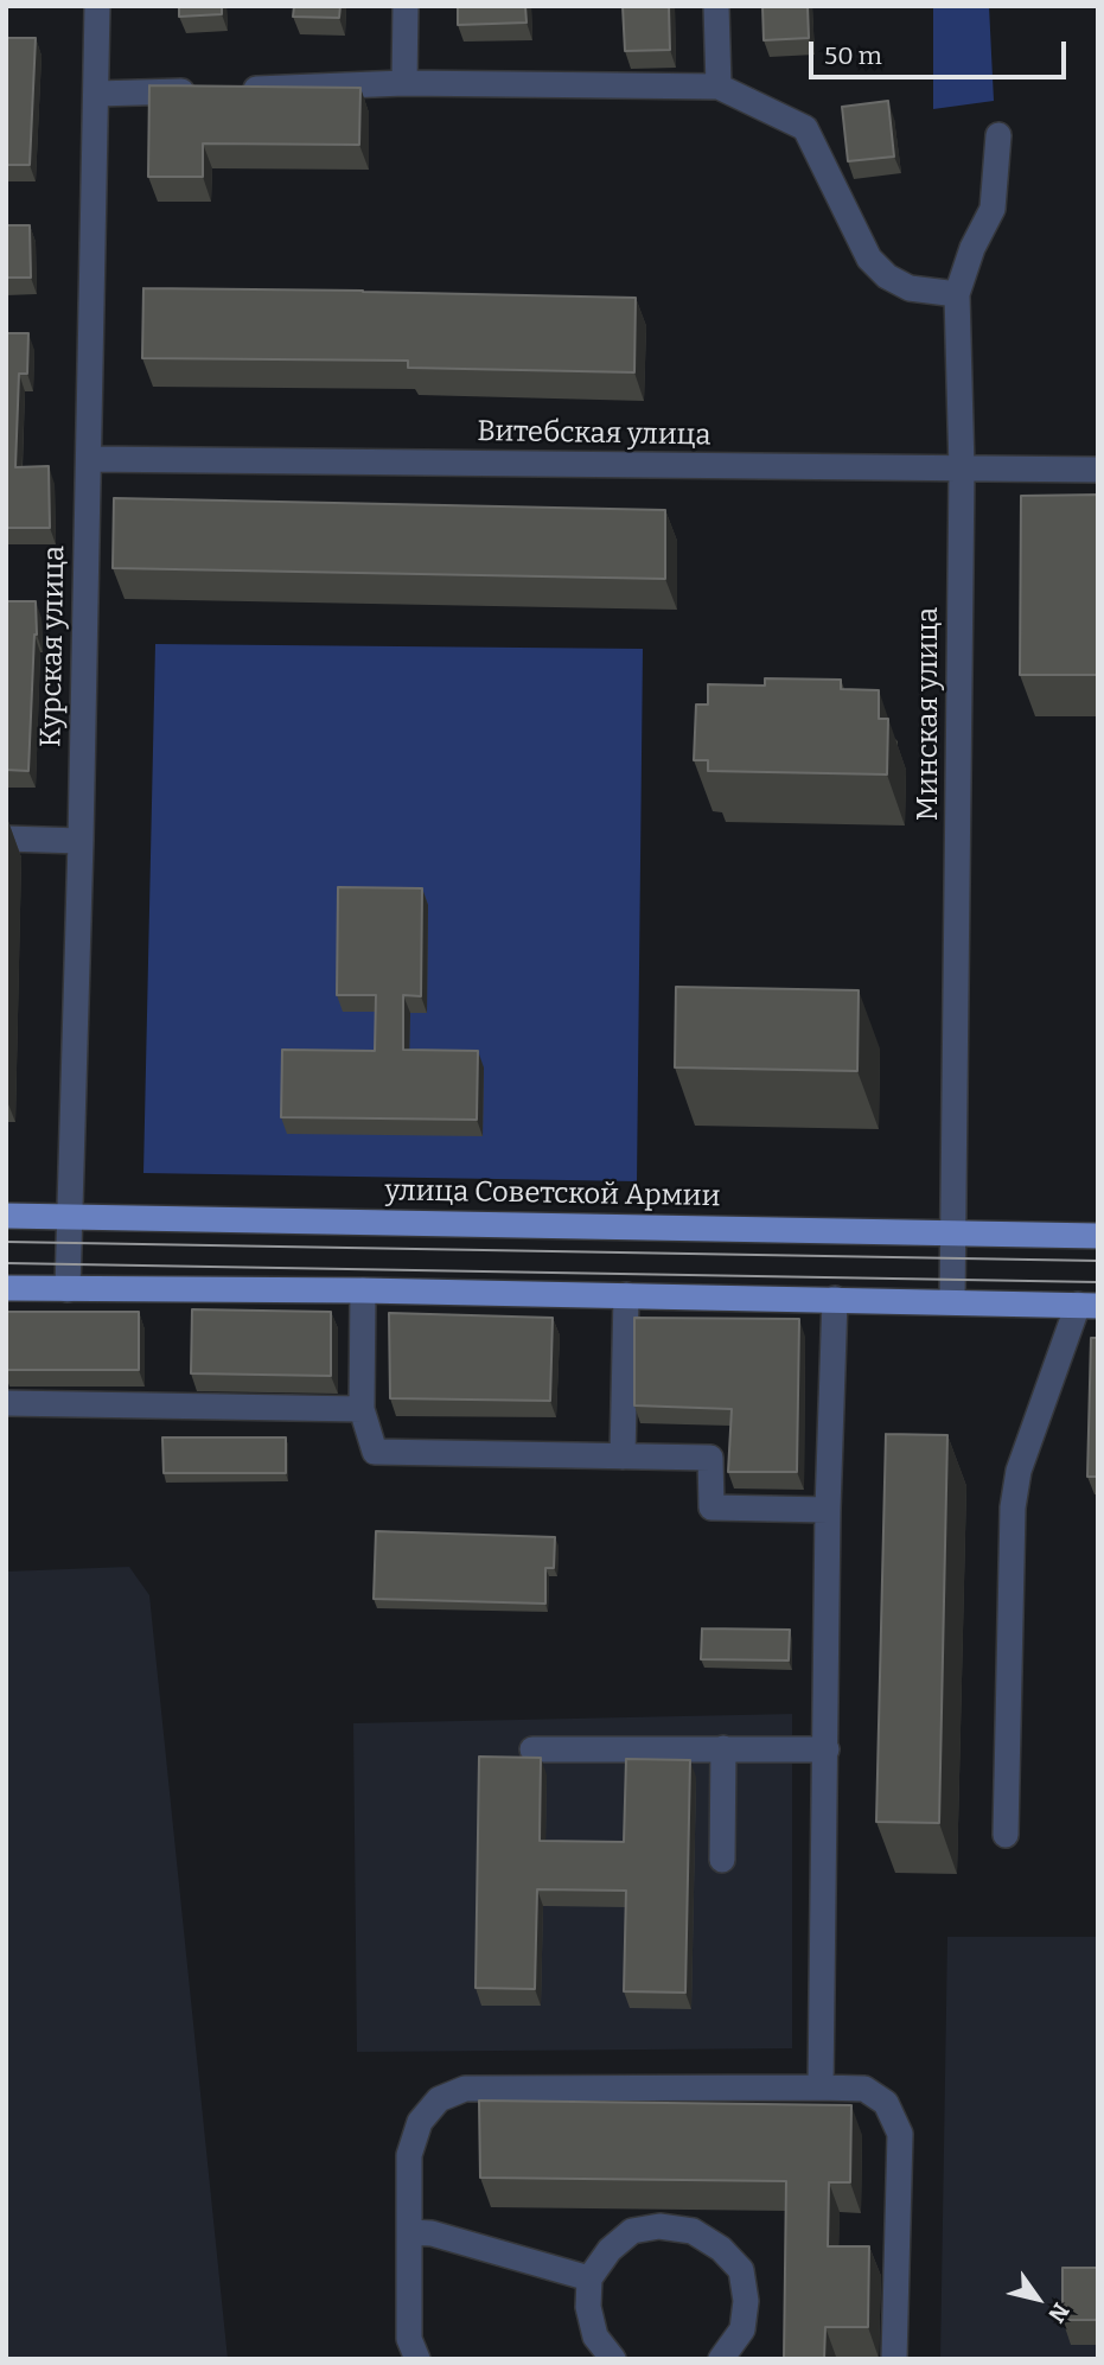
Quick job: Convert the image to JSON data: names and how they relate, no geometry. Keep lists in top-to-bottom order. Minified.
{"streets":{"main road":["улица Советской Армии"],"street":["Витебская улица","Курская улица","Минская улица"]},"crossings":[["Витебская улица","Курская улица"],["Витебская улица","Минская улица"],["Курская улица","улица Советской Армии"],["Минская улица","улица Советской Армии"]],"scale_bar":"50 m","north":"bottom right"}
